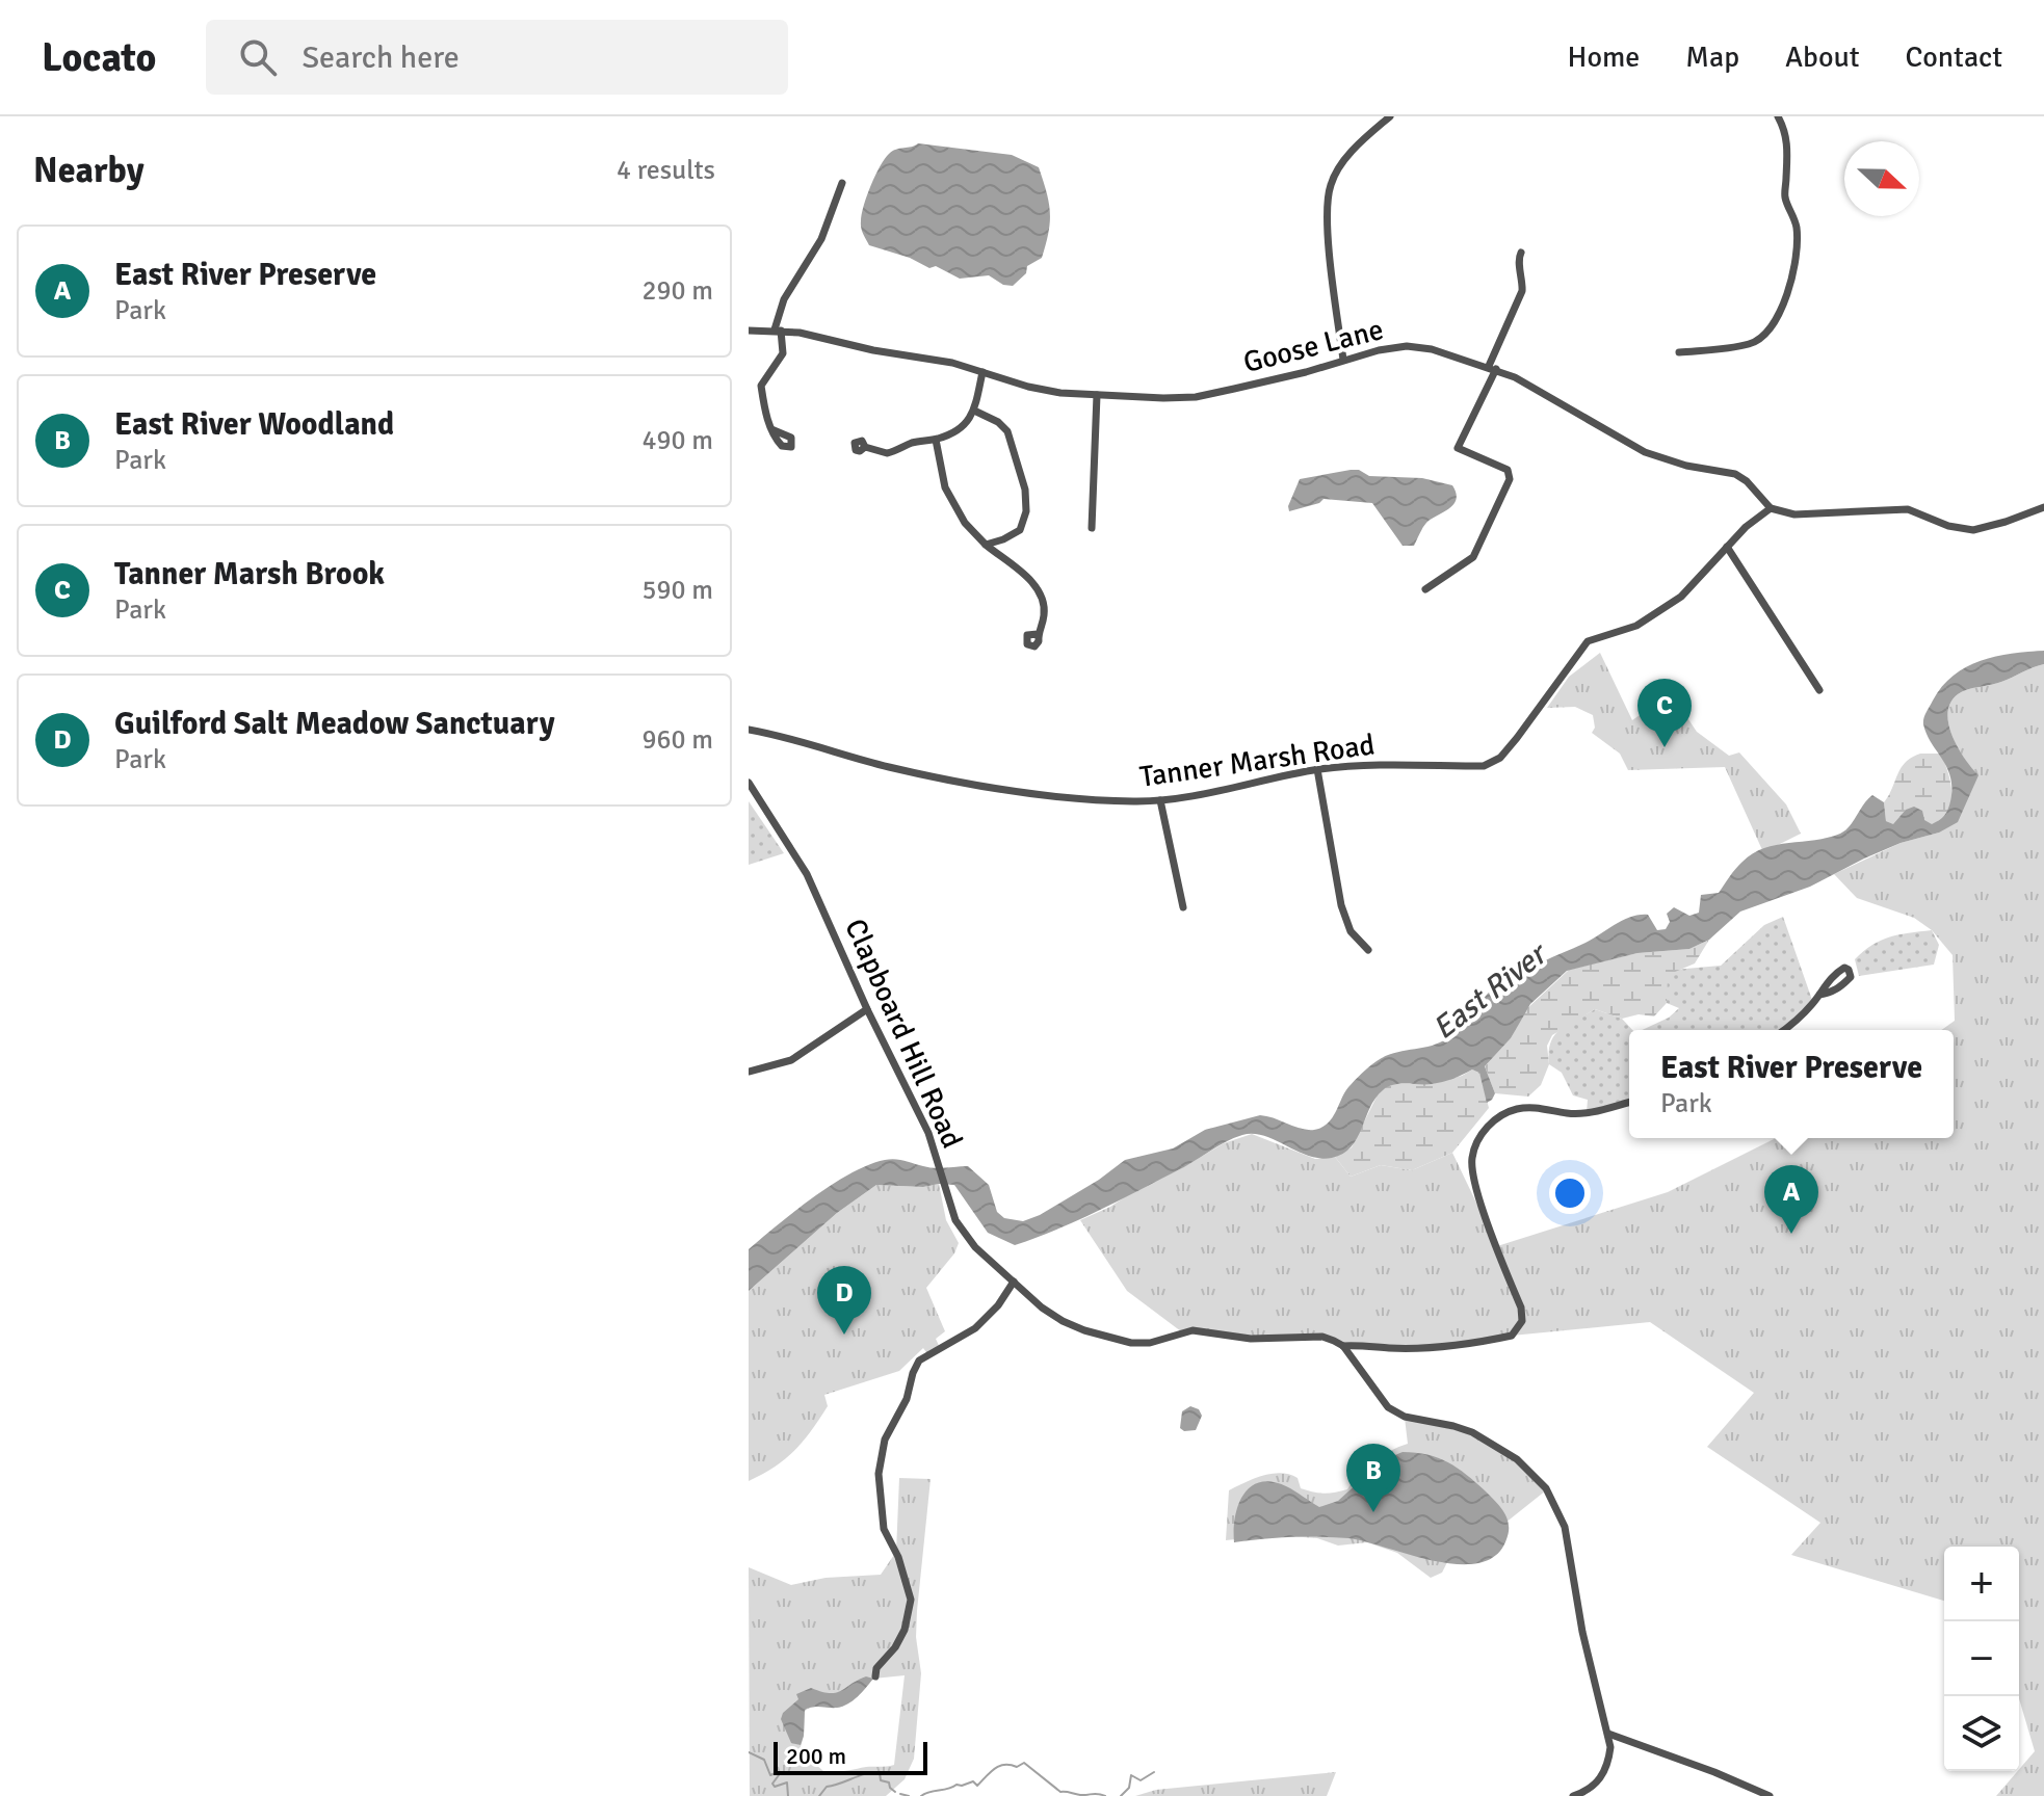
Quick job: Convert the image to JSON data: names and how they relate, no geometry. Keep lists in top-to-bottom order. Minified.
{"streets":{"street":["Goose Lane","Tanner Marsh Road","Clapboard Hill Road"]},"crossings":[["Goose Lane","Tanner Marsh Road"]],"water":["East River"],"scale_bar":"200 m","north":"right","page":{"header":"Locato","search":"Search here","nav":["Home","Map","About","Contact"],"heading":["Nearby","4 results"],"list":[{"mark":"A","name":"East River Preserve","note":"Park","value":"290 m"},{"mark":"B","name":"East River Woodland","note":"Park","value":"490 m"},{"mark":"C","name":"Tanner Marsh Brook","note":"Park","value":"590 m"},{"mark":"D","name":"Guilford Salt Meadow Sanctuary","note":"Park","value":"960 m"}],"pins":["C","A","D","B"],"popup":["East River Preserve","Park"],"map_buttons":["+","−"],"scale":"200 m"}}
